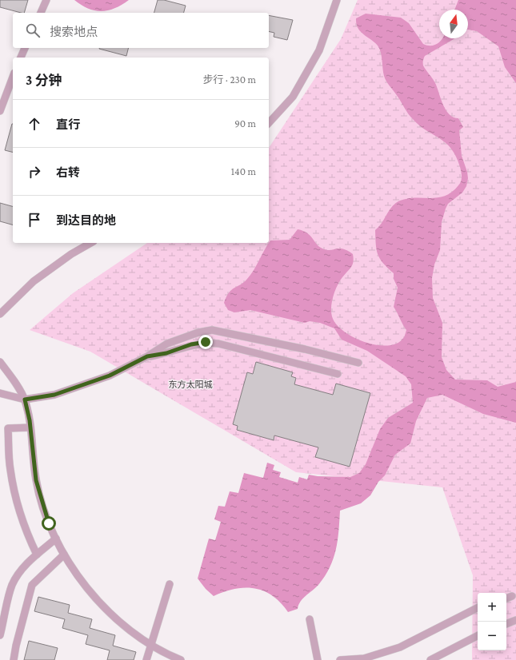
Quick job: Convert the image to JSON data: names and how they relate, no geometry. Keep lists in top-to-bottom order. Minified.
{"districts":["东方太阳城"],"north":"top","page":{"search":"搜索地点","heading":["3 分钟","步行 · 230 m"],"list":[["直行","90 m"],["右转","140 m"],"到达目的地"],"map_buttons":["+","−"]}}
